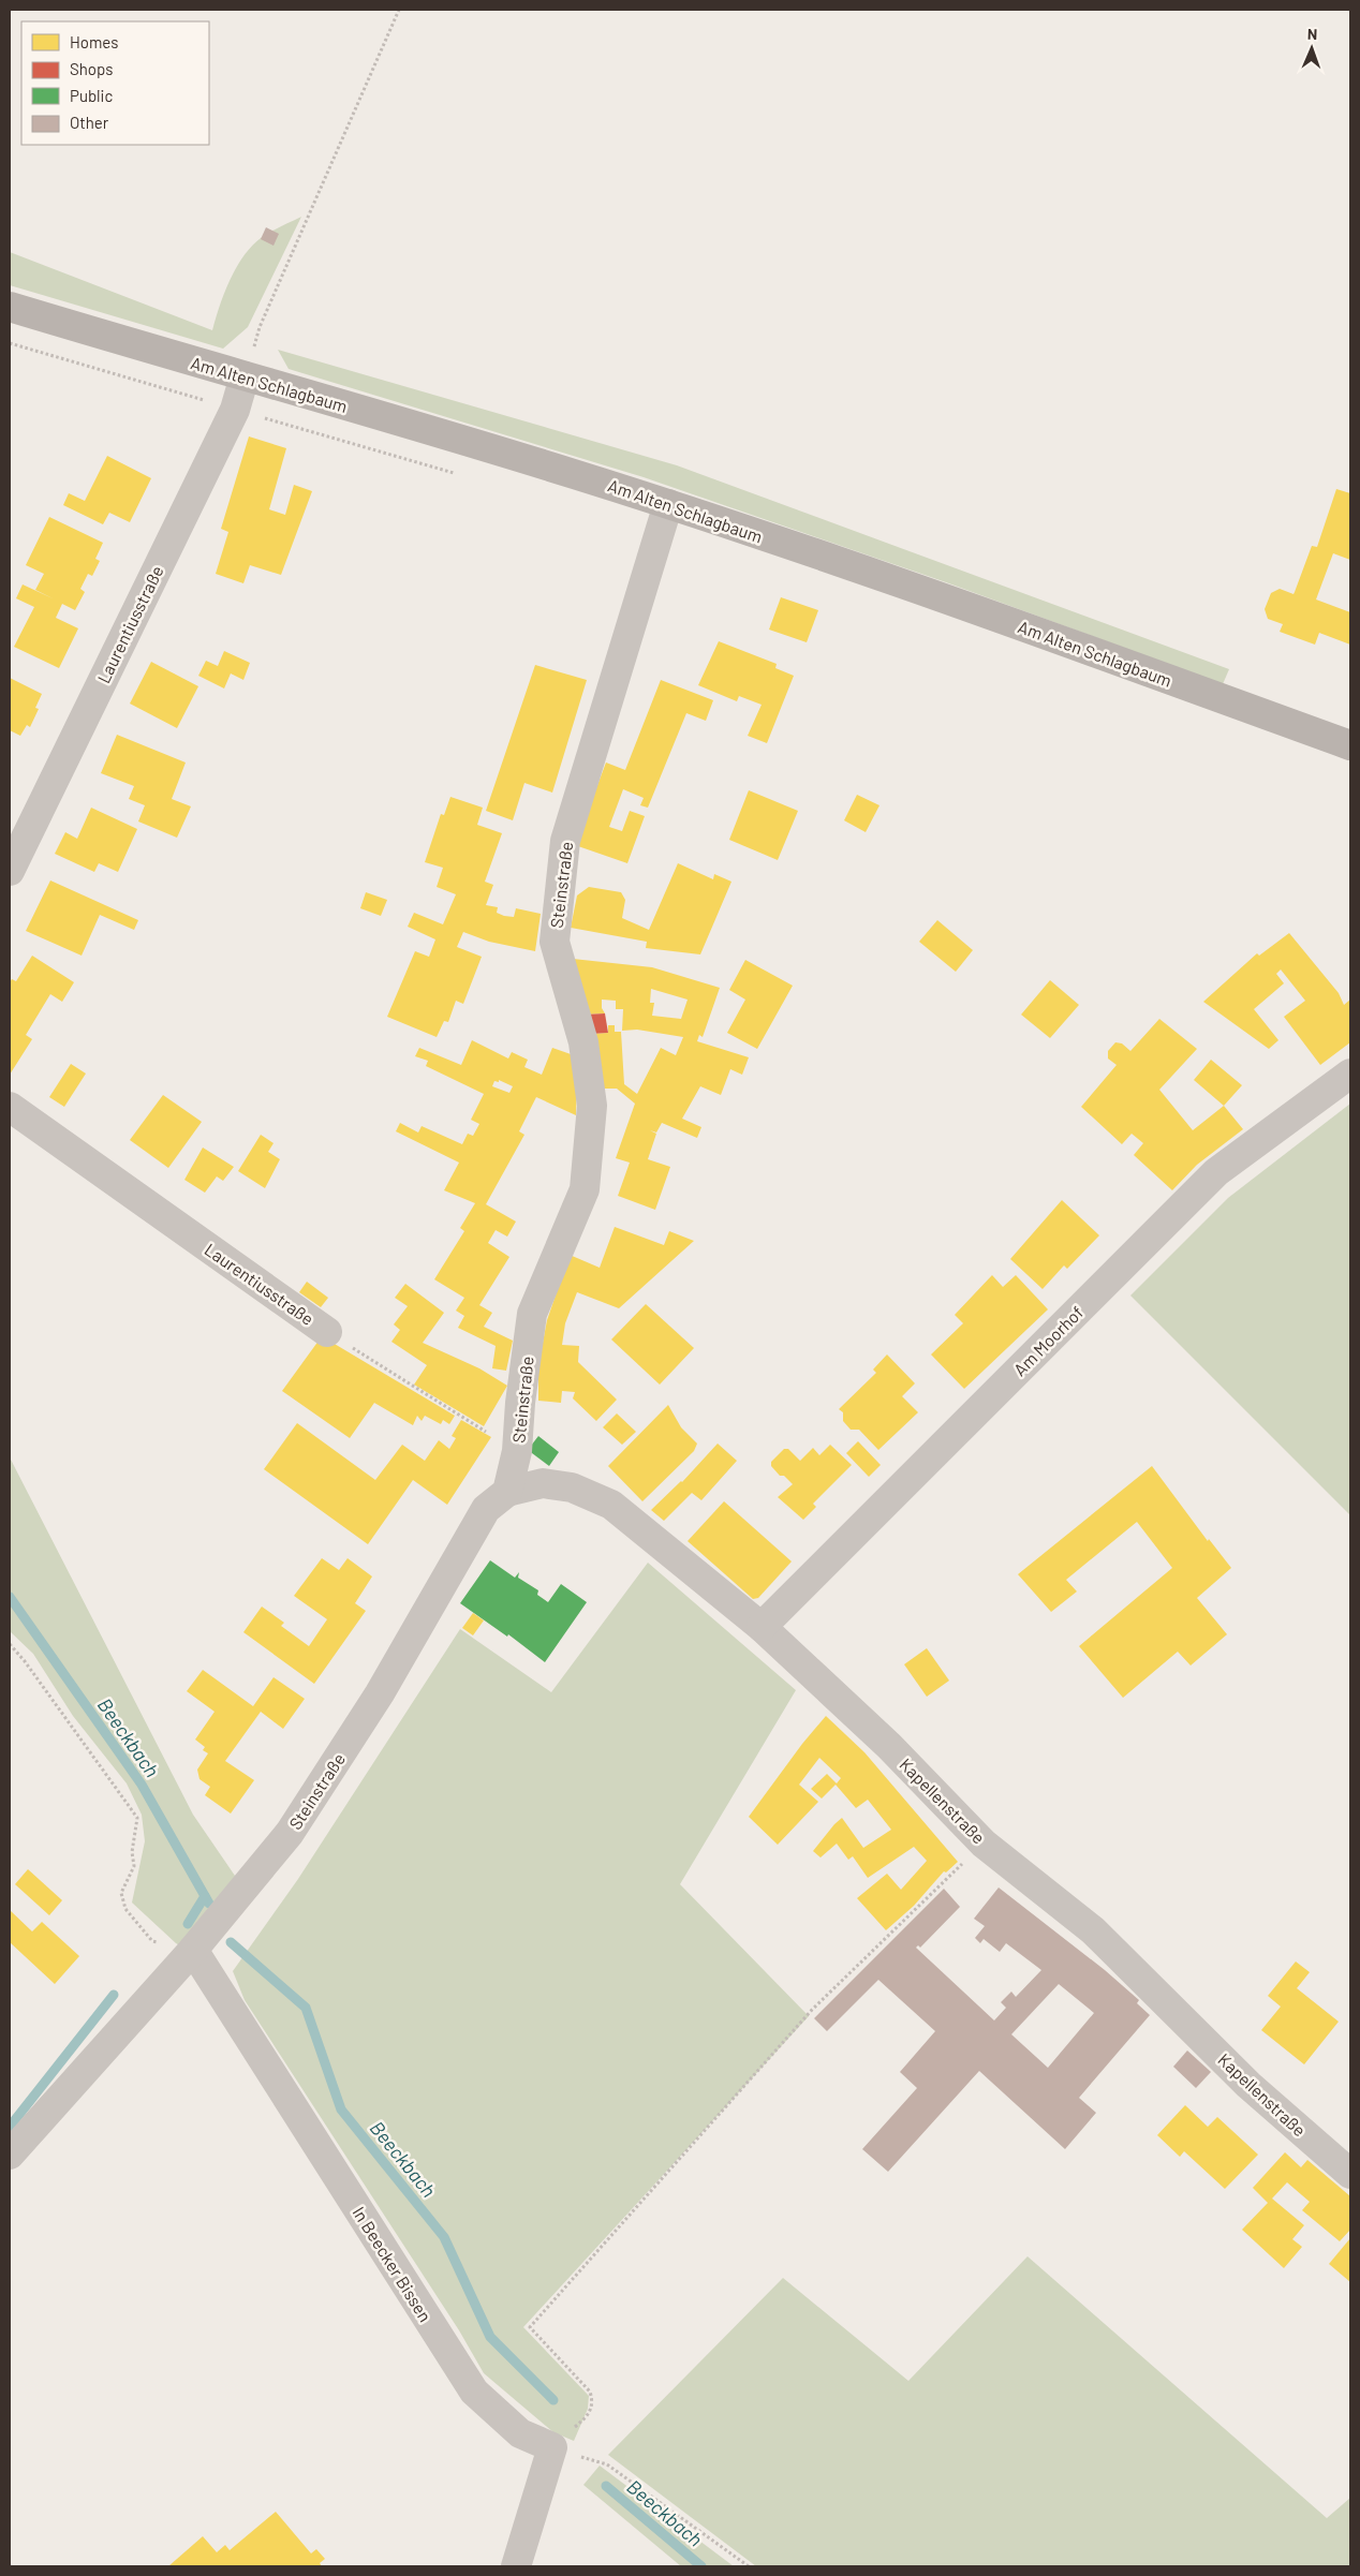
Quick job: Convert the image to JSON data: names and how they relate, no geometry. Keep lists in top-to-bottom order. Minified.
{"streets":{"main road":["Am Alten Schlagbaum"],"street":["Laurentiusstraße","Steinstraße","Am Moorhof","Kapellenstraße","In Beecker Bissen"]},"crossings":[["Am Alten Schlagbaum","Laurentiusstraße"],["Am Alten Schlagbaum","Steinstraße"],["Laurentiusstraße","Steinstraße"],["Steinstraße","Kapellenstraße"],["Steinstraße","In Beecker Bissen"],["Am Moorhof","Kapellenstraße"]],"water":["Beeckbach"],"legend":["Homes","Shops","Public","Other"],"north":"top"}
